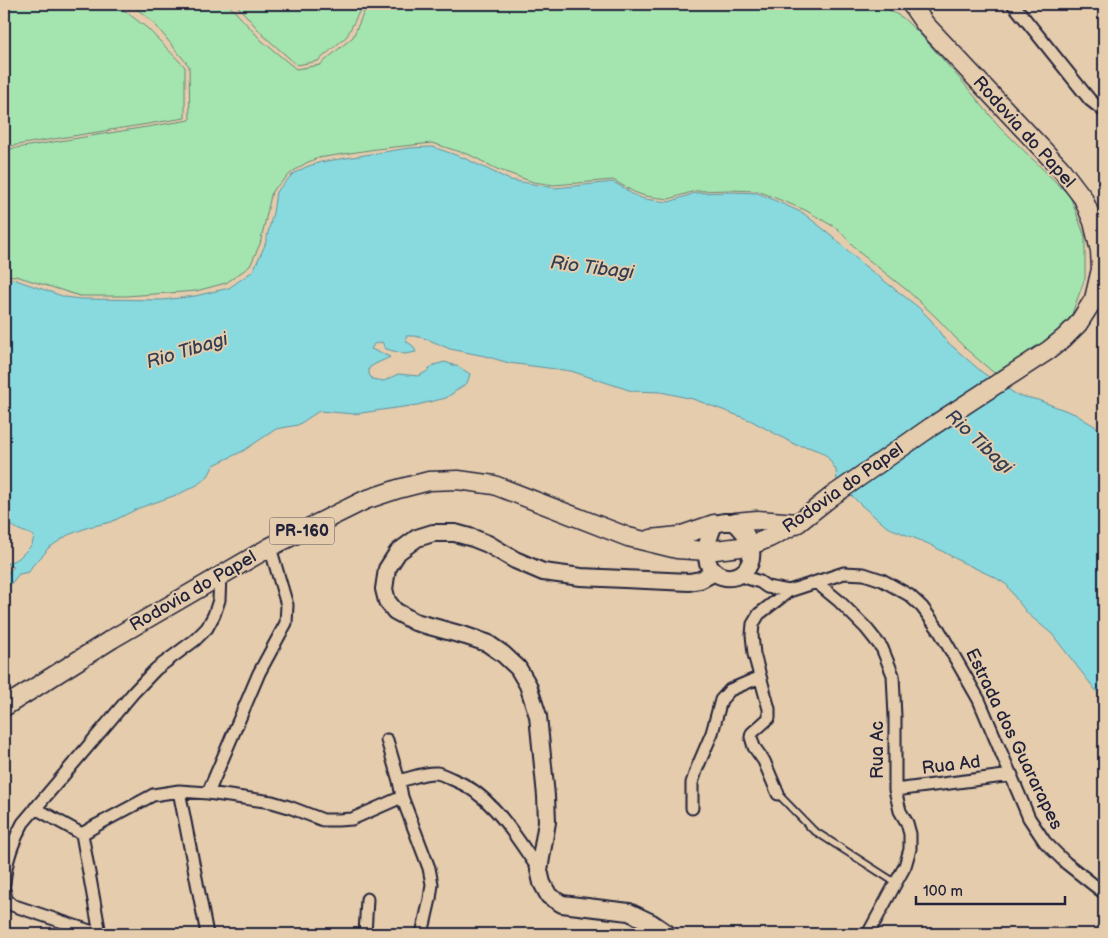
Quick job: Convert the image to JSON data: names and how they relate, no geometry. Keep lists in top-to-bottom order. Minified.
{"streets":{"main road":["Rodovia do Papel","PR-160"],"street":["Estrada dos Guararapes","Rua Ac","Rua Ad"]},"crossings":[["Estrada dos Guararapes","Rua Ac"],["Estrada dos Guararapes","Rua Ad"],["Rua Ac","Rua Ad"]],"water":["Rio Tibagi"],"scale_bar":"100 m"}
